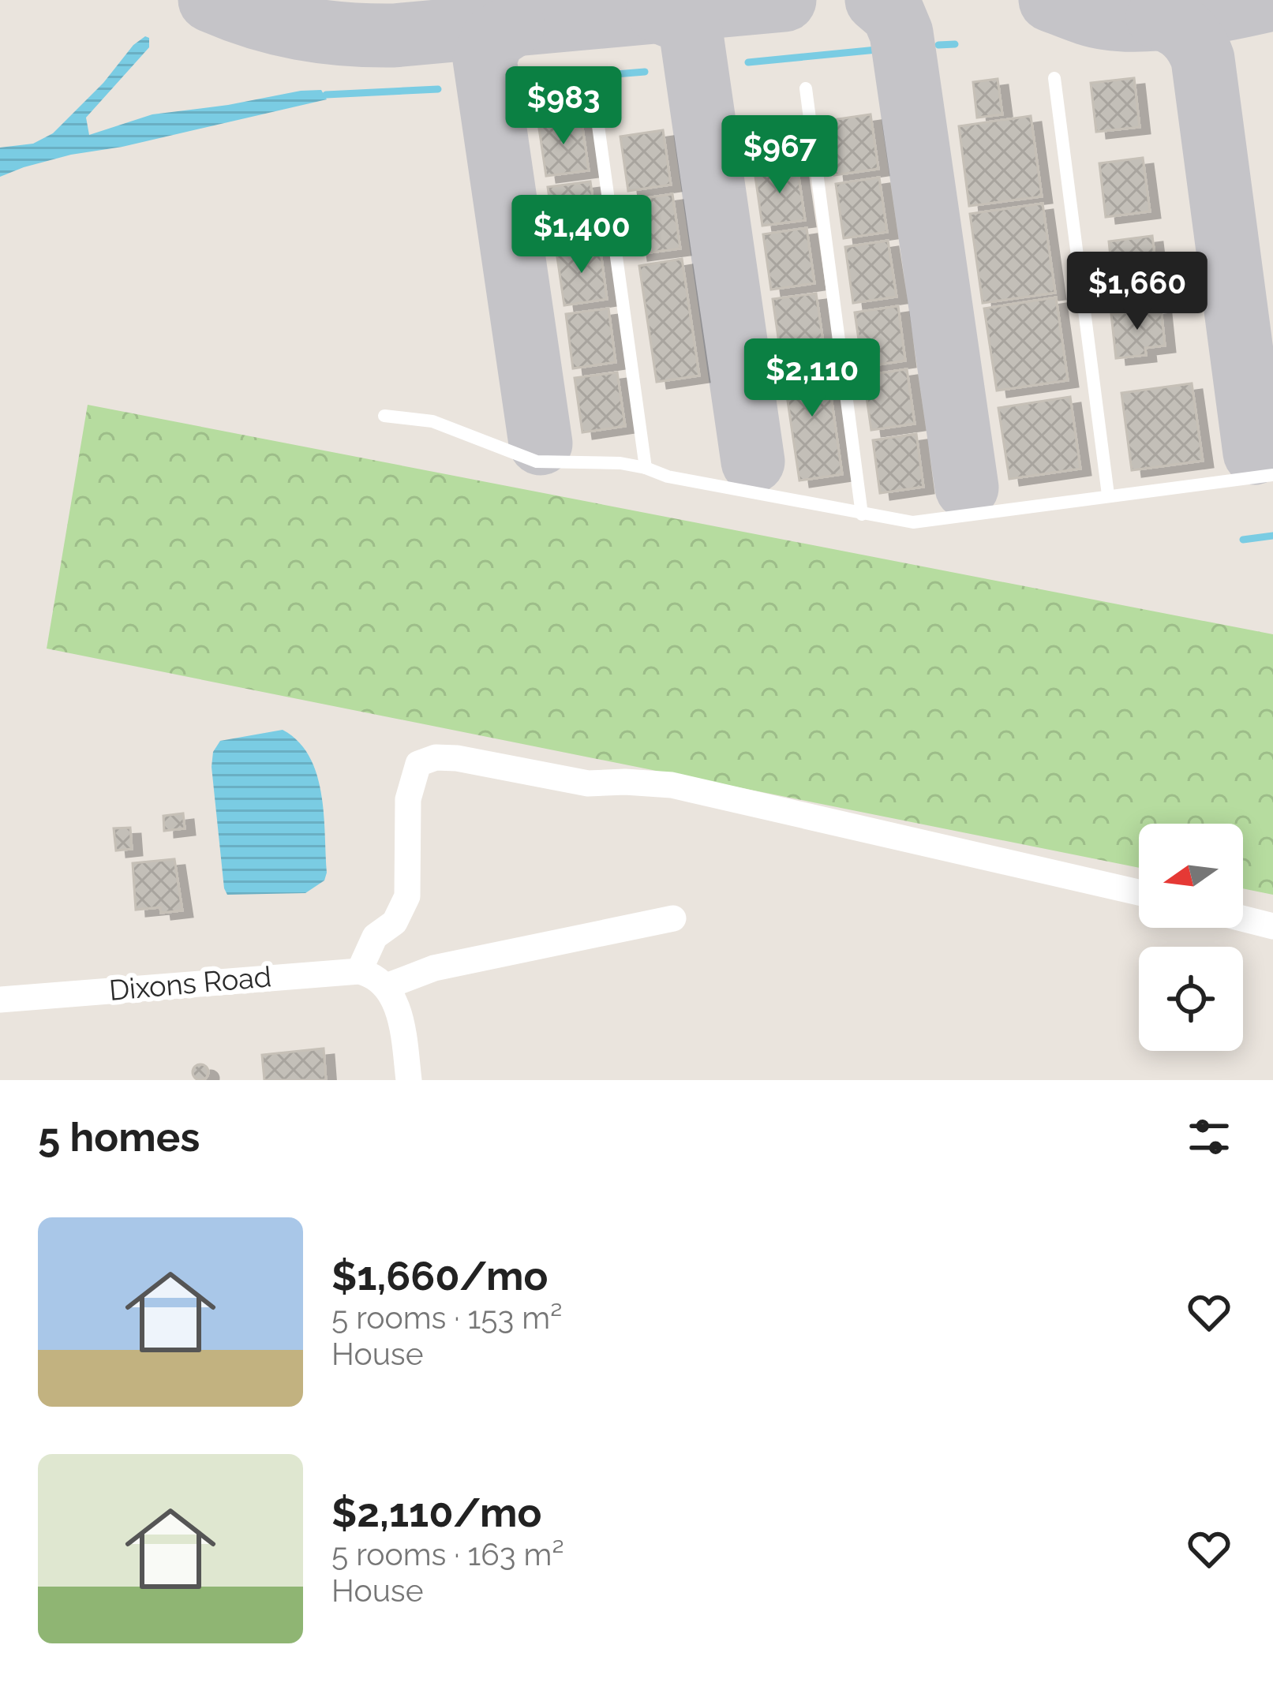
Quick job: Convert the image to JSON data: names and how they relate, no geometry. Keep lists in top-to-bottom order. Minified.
{"streets":{"street":["Dixons Road"]},"north":"left","page":{"price":["$983","$967","$1,400","$1,660","$2,110"],"heading":"5 homes","list":[{"name":"$1,660/mo","note":"5 rooms · 153 m² · House"},{"name":"$2,110/mo","note":"5 rooms · 163 m² · House"}]}}
